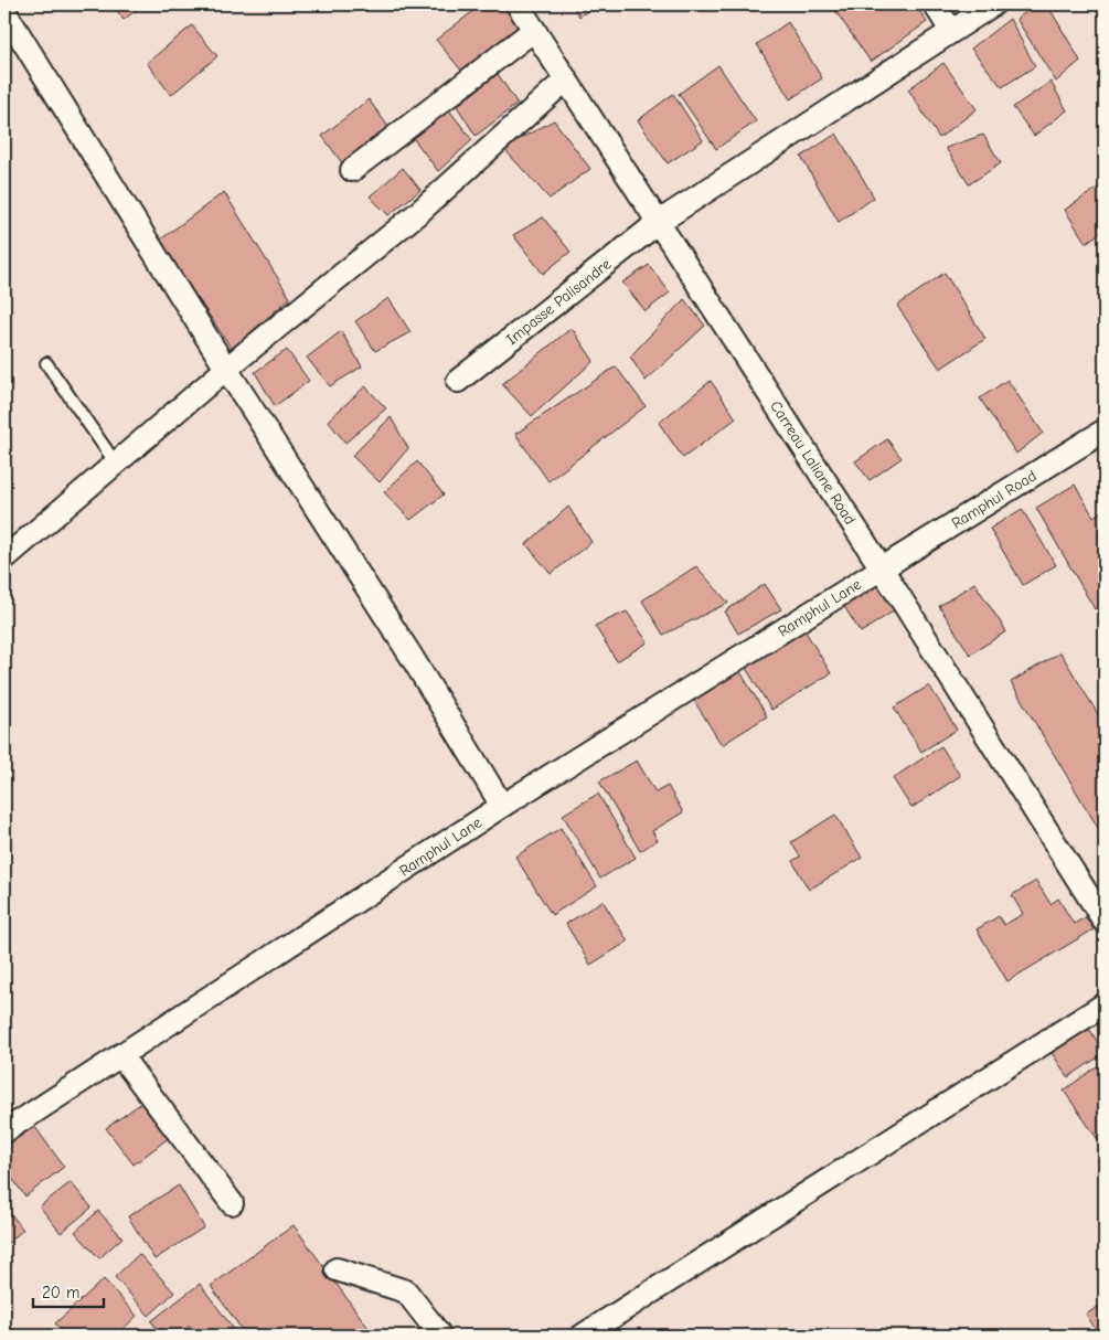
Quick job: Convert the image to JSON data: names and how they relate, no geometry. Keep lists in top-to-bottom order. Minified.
{"streets":{"street":["Impasse Palisandre","Carreau Laliane Road","Ramphul Road","Ramphul Lane"]},"crossings":[["Impasse Palisandre","Carreau Laliane Road"],["Carreau Laliane Road","Ramphul Road"],["Carreau Laliane Road","Ramphul Lane"],["Ramphul Road","Ramphul Lane"]],"scale_bar":"20 m"}
